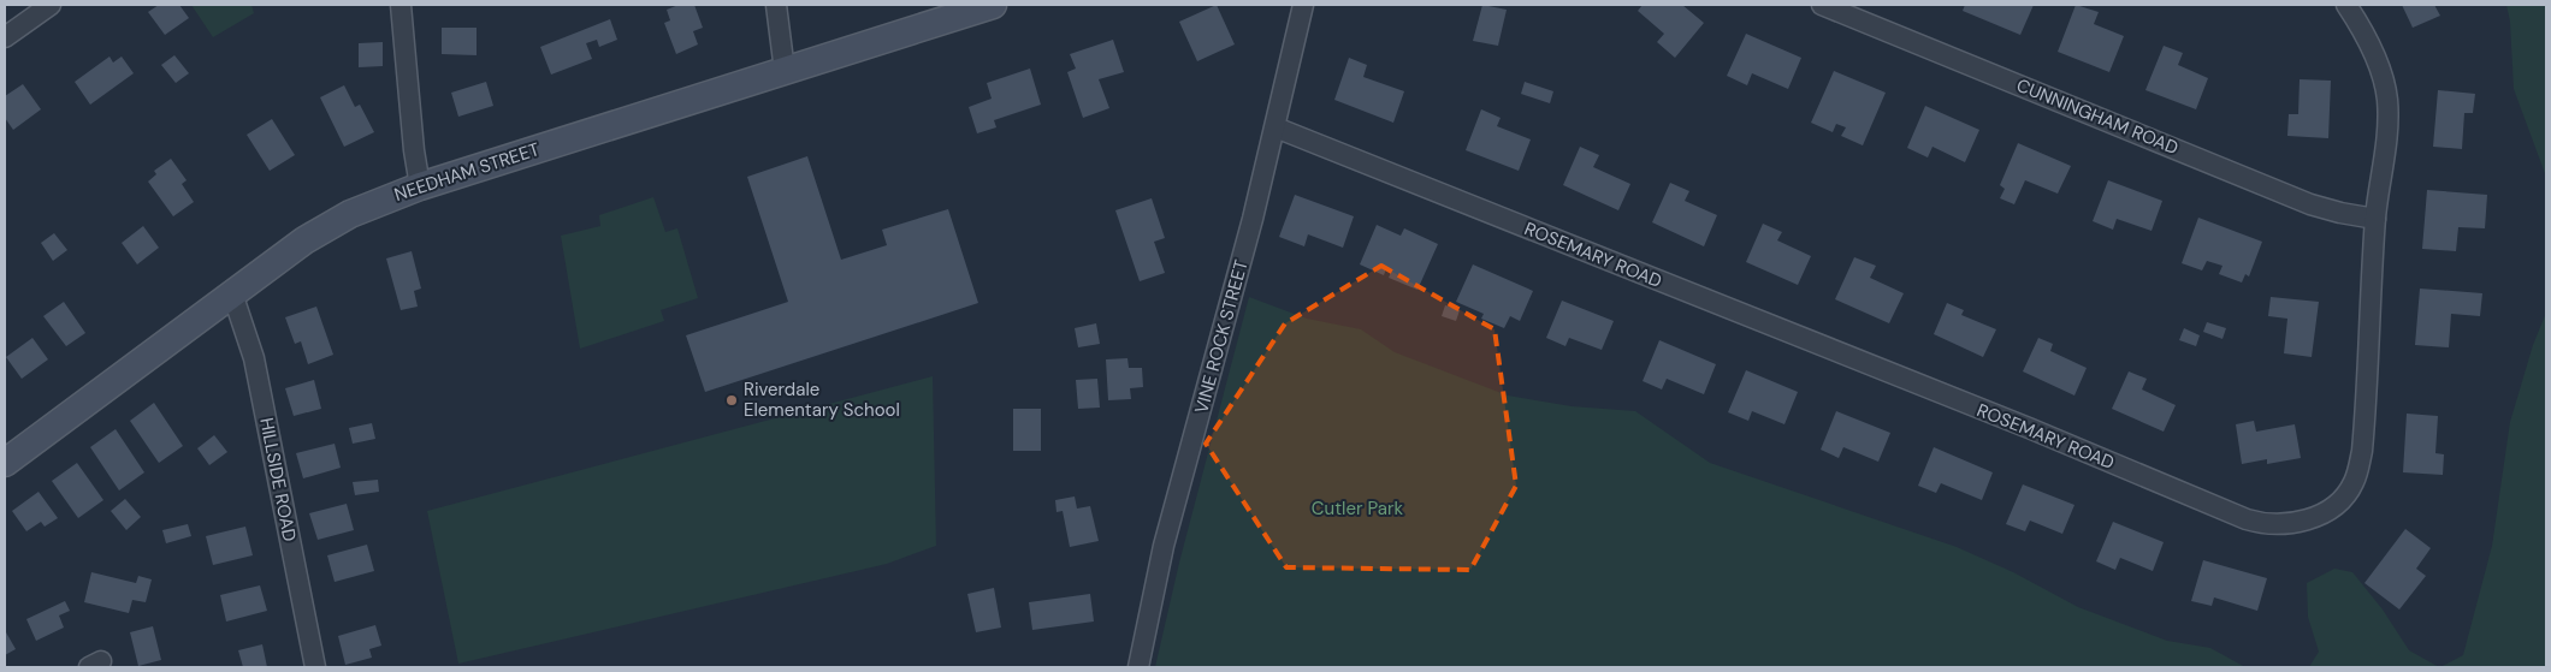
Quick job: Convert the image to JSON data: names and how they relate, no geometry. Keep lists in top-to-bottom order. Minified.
{"streets":{"main road":["NEEDHAM STREET"],"street":["CUNNINGHAM ROAD","ROSEMARY ROAD","VINE ROCK STREET","HILLSIDE ROAD"]},"crossings":[["CUNNINGHAM ROAD","ROSEMARY ROAD"],["NEEDHAM STREET","HILLSIDE ROAD"],["ROSEMARY ROAD","VINE ROCK STREET"]],"parks":["Cutler Park"],"places":["Riverdale Elementary School"]}
